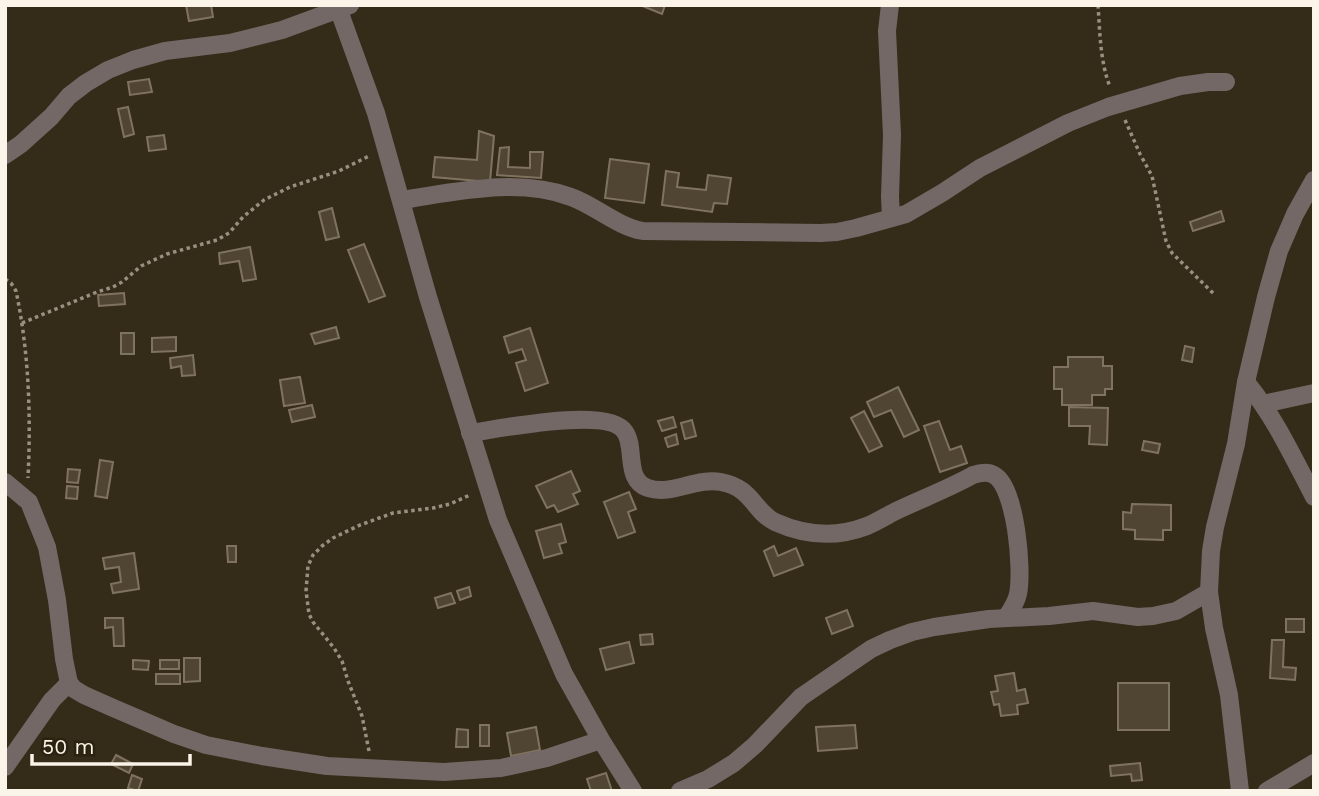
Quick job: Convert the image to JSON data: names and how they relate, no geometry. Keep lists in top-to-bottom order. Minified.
{"scale_bar":"50 m"}
